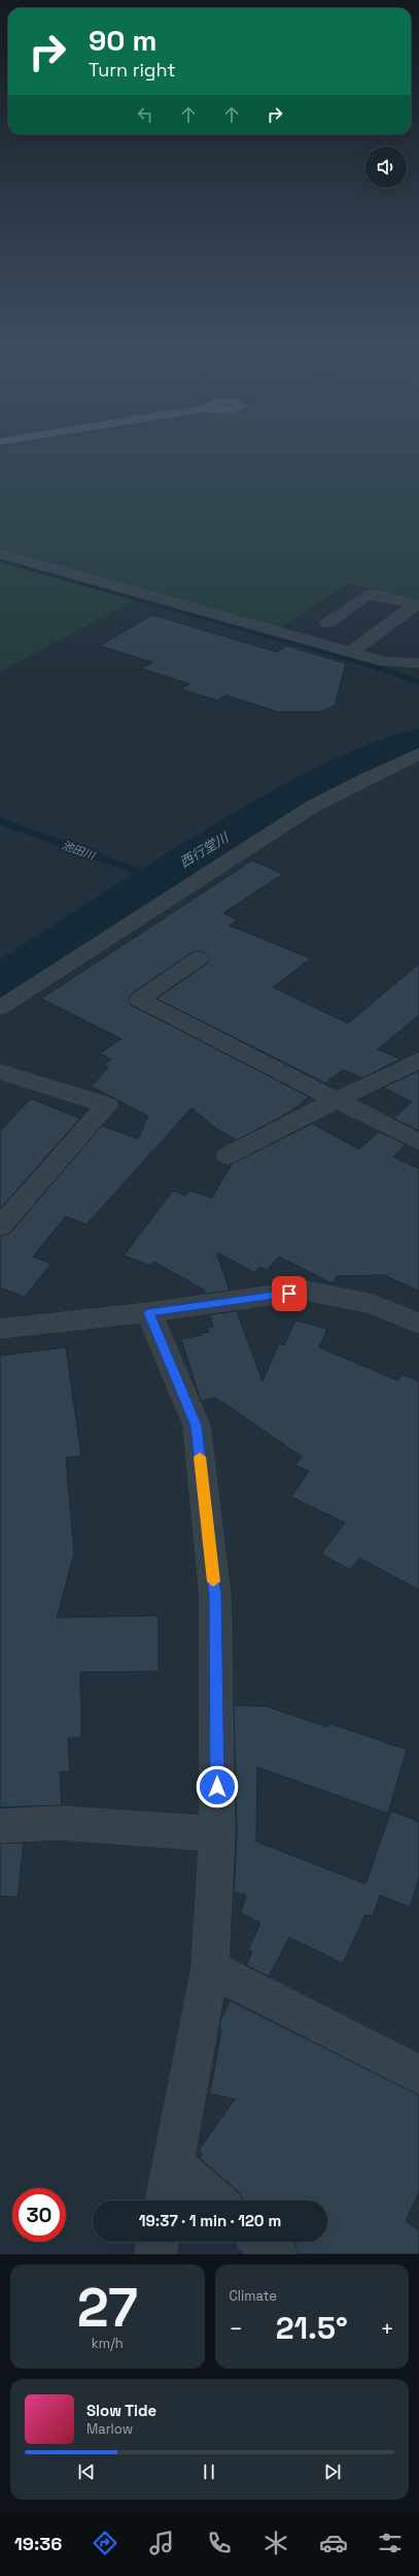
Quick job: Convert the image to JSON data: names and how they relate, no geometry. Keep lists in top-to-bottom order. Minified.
{"water":["池田川","西行堂川"],"page":{"turn":["90 m","Turn right"],"limit":"30","trip":"19:37 · 1 min · 120 m","tile":[["27","km/h"],"Climate"],"heat":["−","21.5°","+"],"song":["Slow Tide","Marlow"],"tabs":"19:36"}}
